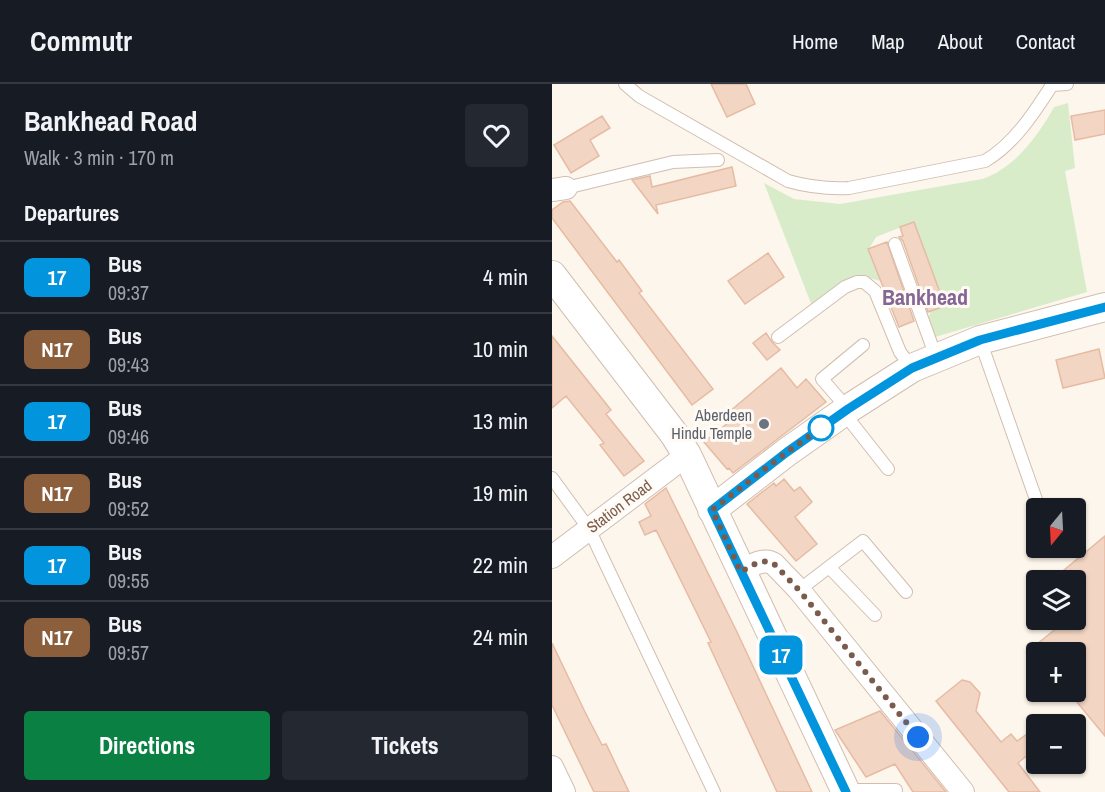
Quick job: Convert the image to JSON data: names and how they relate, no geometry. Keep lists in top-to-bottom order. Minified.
{"streets":{"street":["Station Road"]},"districts":["Bankhead"],"places":["Aberdeen Hindu Temple"],"lines":["bus line 17"],"north":"bottom","page":{"header":"Commutr","nav":["Home","Map","About","Contact"],"heading":[["Bankhead Road","Walk · 3 min · 170 m"],"Departures"],"on_map":"17","list":[{"mark":"17","name":"Bus","note":"09:37","value":"4 min"},{"mark":"N17","name":"Bus","note":"09:43","value":"10 min"},{"mark":"17","name":"Bus","note":"09:46","value":"13 min"},{"mark":"N17","name":"Bus","note":"09:52","value":"19 min"},{"mark":"17","name":"Bus","note":"09:55","value":"22 min"},{"mark":"N17","name":"Bus","note":"09:57","value":"24 min"}],"map_buttons":["+","−"],"buttons":["Directions","Tickets"]}}
